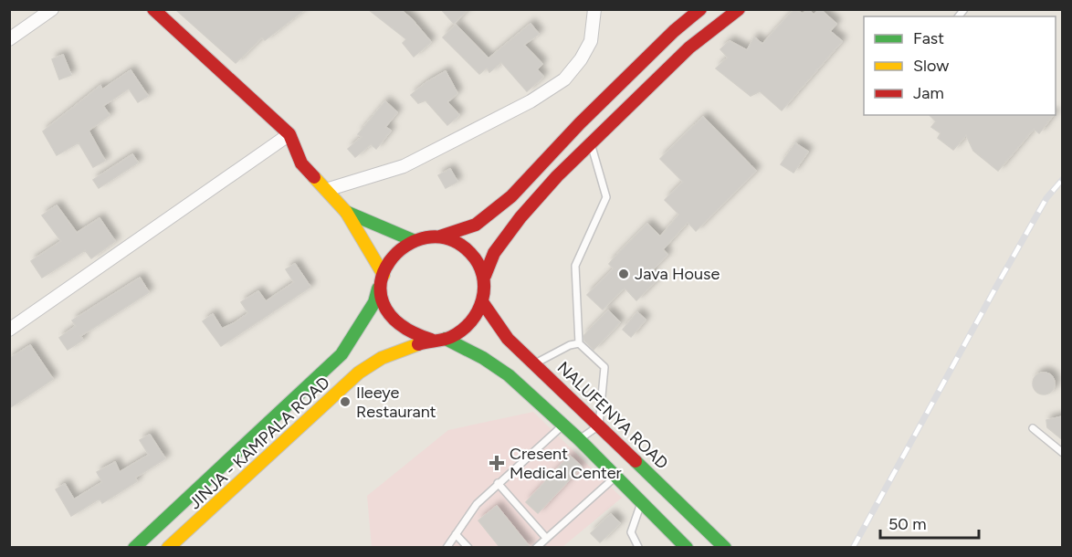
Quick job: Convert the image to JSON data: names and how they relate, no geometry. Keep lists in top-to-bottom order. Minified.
{"streets":{"main road":["NALUFENYA ROAD","JINJA - KAMPALA ROAD"]},"crossings":[["NALUFENYA ROAD","JINJA - KAMPALA ROAD"]],"places":{"other":["Java House","Ileeye Restaurant"],"health":["Cresent Medical Center"]},"legend":["Fast","Slow","Jam"],"scale_bar":"50 m"}
